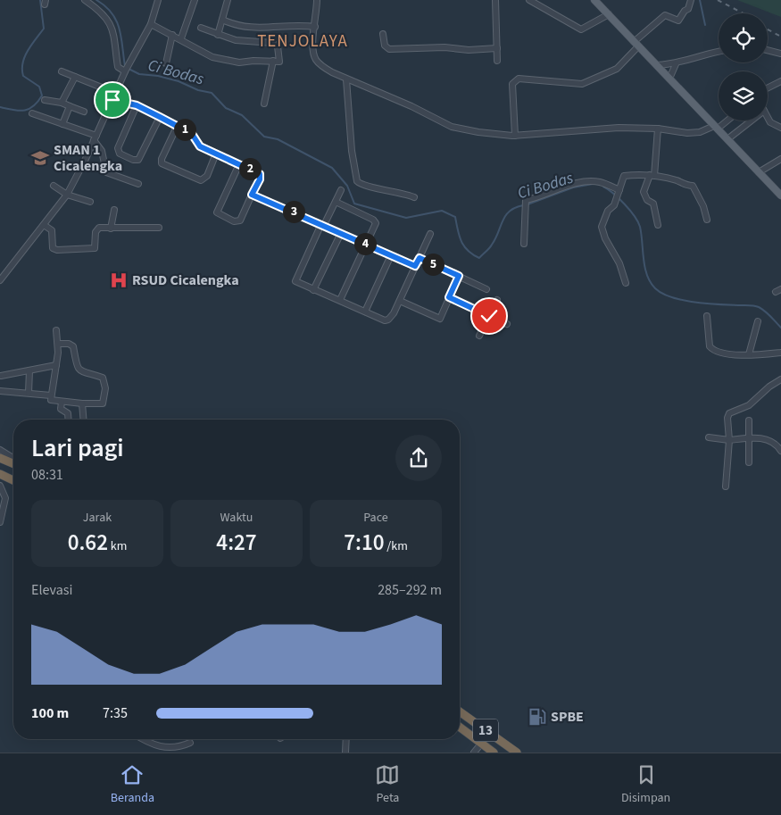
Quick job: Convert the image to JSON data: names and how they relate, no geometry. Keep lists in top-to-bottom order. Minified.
{"streets":{"highway":["13"]},"districts":["TENJOLAYA"],"water":["Ci Bodas"],"places":{"school or university":["SMAN 1 Cicalengka"],"hospital":["RSUD Cicalengka"],"fuel station":["SPBE"]},"page":{"pins":["1","2","3","4","5"],"heading":["Lari pagi","08:31"],"stats":[["Jarak","0.62 km"],["Waktu","4:27"],["Pace","7:10 /km"]],"chart":["Elevasi","285–292 m"],"list":[{"name":"100 m","note":"7:35"}],"tabs":["Beranda","Peta","Disimpan"]}}
